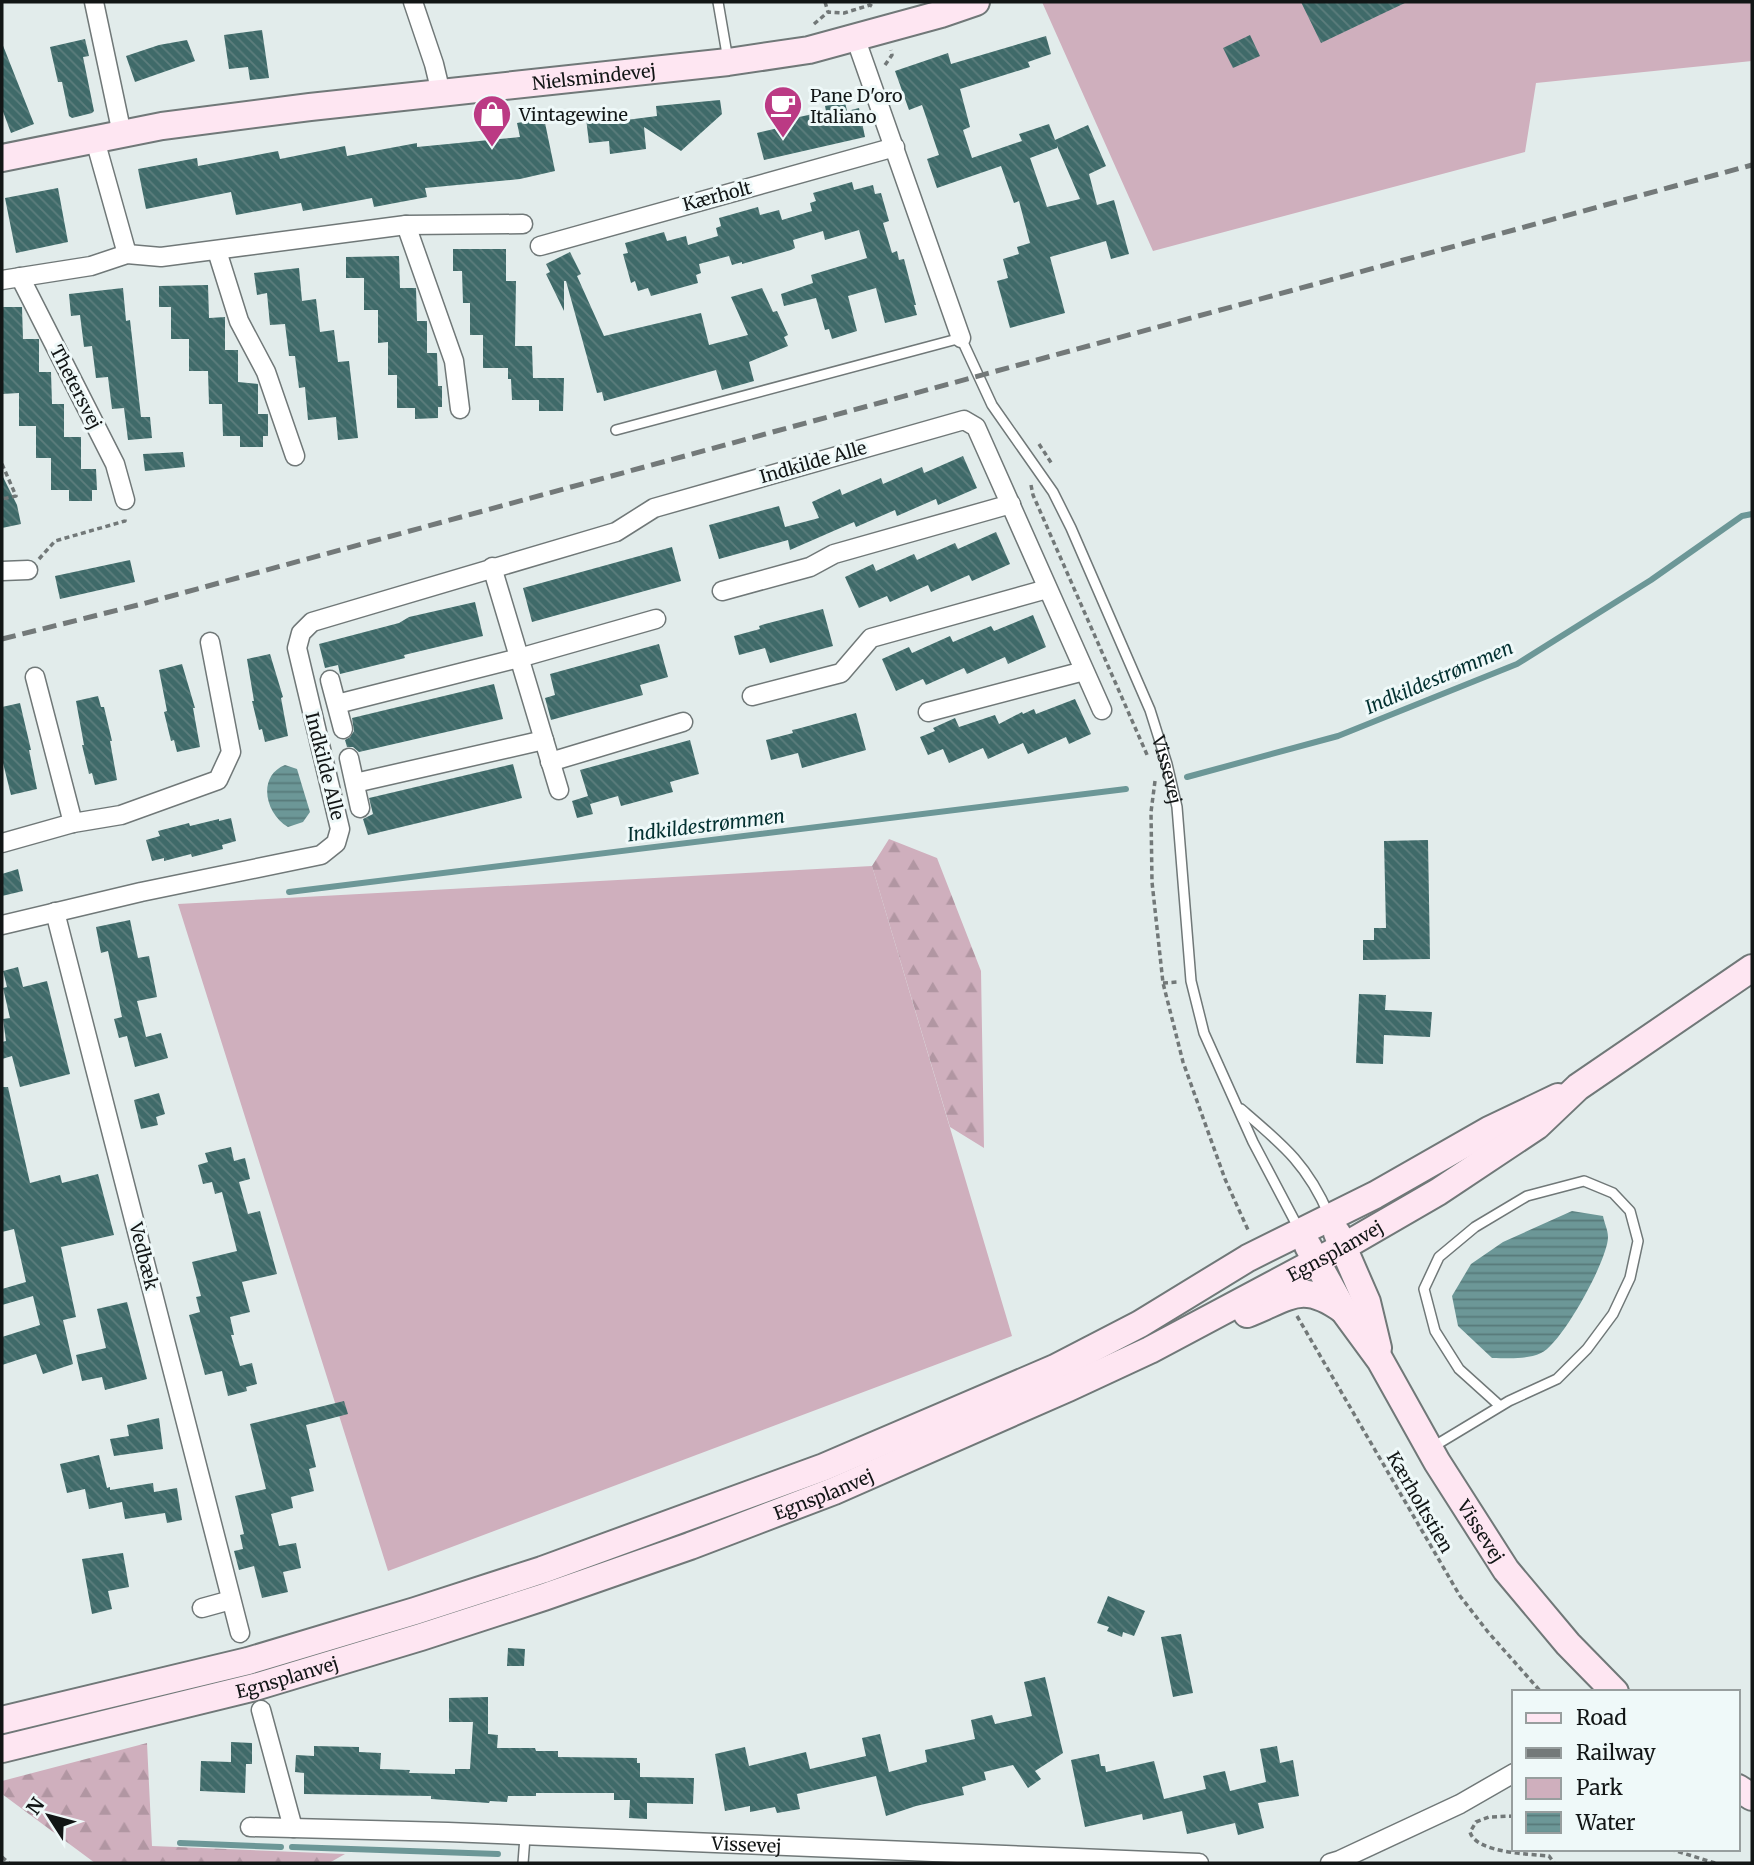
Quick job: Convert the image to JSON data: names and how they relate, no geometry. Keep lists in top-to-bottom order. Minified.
{"streets":{"main road":["Nielsmindevej","Vissevej","Egnsplanvej"],"street":["Kærholt","Thetersvej","Indkilde Alle","Vedbæk"],"path":["Kærholtstien"]},"crossings":[["Indkilde Alle","Vedbæk"],["Vissevej","Egnsplanvej"]],"water":["Indkildestrømmen"],"places":{"cafe":["Pane D'oro Italiano"],"shop":["Vintagewine"]},"legend":["Road","Railway","Park","Water"],"north":"top left"}
